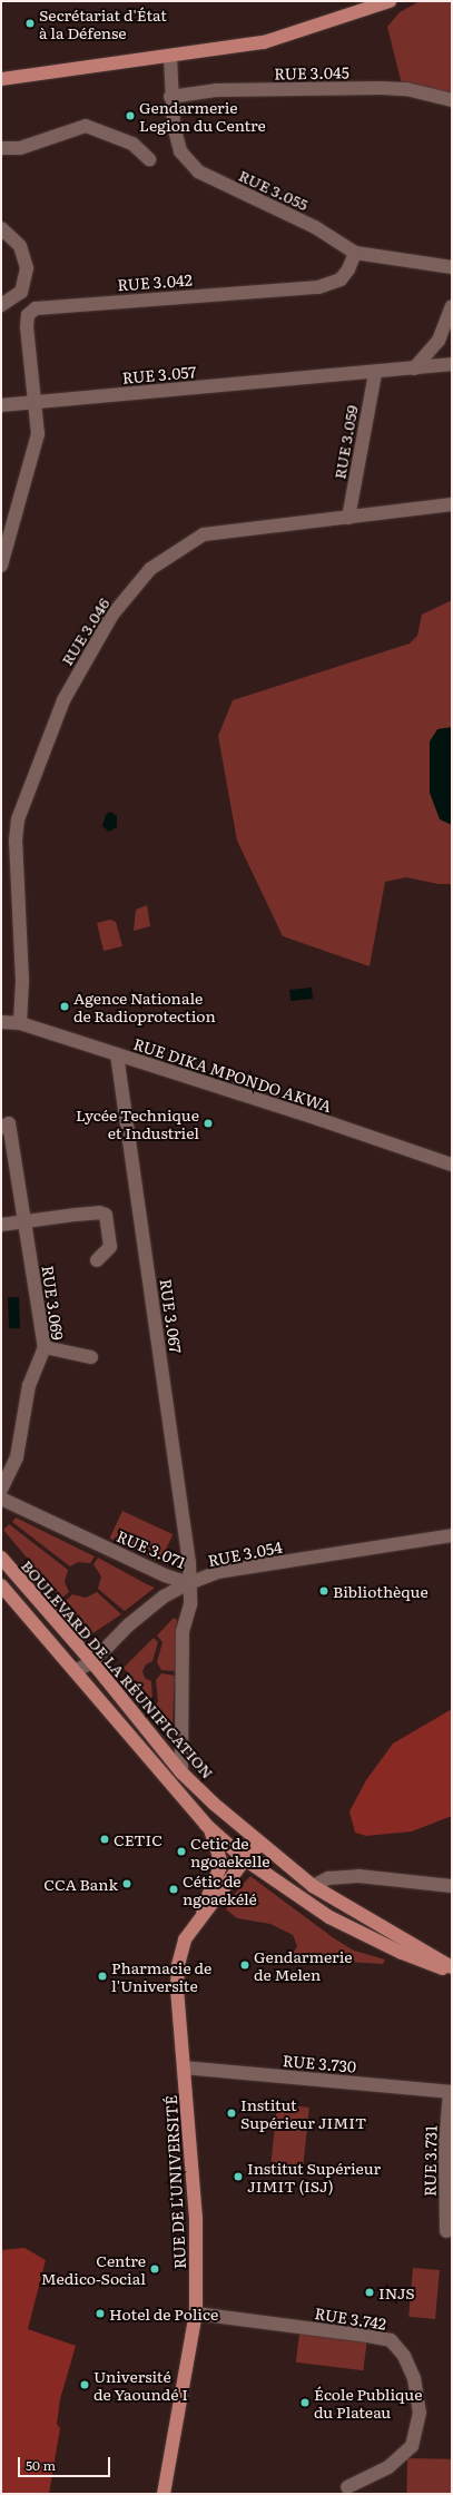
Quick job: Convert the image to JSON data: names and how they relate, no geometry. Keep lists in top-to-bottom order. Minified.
{"streets":{"main road":["BOULEVARD DE LA RÉUNIFICATION","RUE DE L'UNIVERSITÉ"],"street":["RUE 3.045","RUE 3.055","RUE 3.042","RUE 3.057","RUE 3.059","RUE 3.046","RUE DIKA MPONDO AKWA","RUE 3.069","RUE 3.067","RUE 3.071","RUE 3.054","RUE 3.730","RUE 3.731","RUE 3.742"]},"crossings":[["RUE 3.045","RUE 3.055"],["RUE 3.055","RUE 3.042"],["RUE 3.042","RUE 3.057"],["RUE 3.057","RUE 3.059"],["RUE 3.059","RUE 3.046"],["RUE 3.046","RUE DIKA MPONDO AKWA"],["RUE DIKA MPONDO AKWA","RUE 3.067"],["RUE 3.067","RUE 3.071"],["RUE 3.067","RUE 3.054"],["RUE 3.071","RUE 3.054"],["RUE 3.071","BOULEVARD DE LA RÉUNIFICATION"],["RUE 3.054","BOULEVARD DE LA RÉUNIFICATION"],["BOULEVARD DE LA RÉUNIFICATION","RUE DE L'UNIVERSITÉ"],["RUE 3.730","RUE 3.731"],["RUE 3.730","RUE DE L'UNIVERSITÉ"],["RUE DE L'UNIVERSITÉ","RUE 3.742"]],"places":["Secrétariat d'État à la Défense","Gendarmerie Legion du Centre","Agence Nationale de Radioprotection","Lycée Technique et Industriel","Bibliothèque","CETIC","Cetic de ngoaekelle","CCA Bank","Cétic de ngoaekélé","Gendarmerie de Melen","Pharmacie de l'Universite","Institut Supérieur JIMIT","Institut Supérieur JIMIT (ISJ)","Centre Medico-Social","INJS","Hotel de Police","Université de Yaoundé I","École Publique du Plateau"],"scale_bar":"50 m"}
